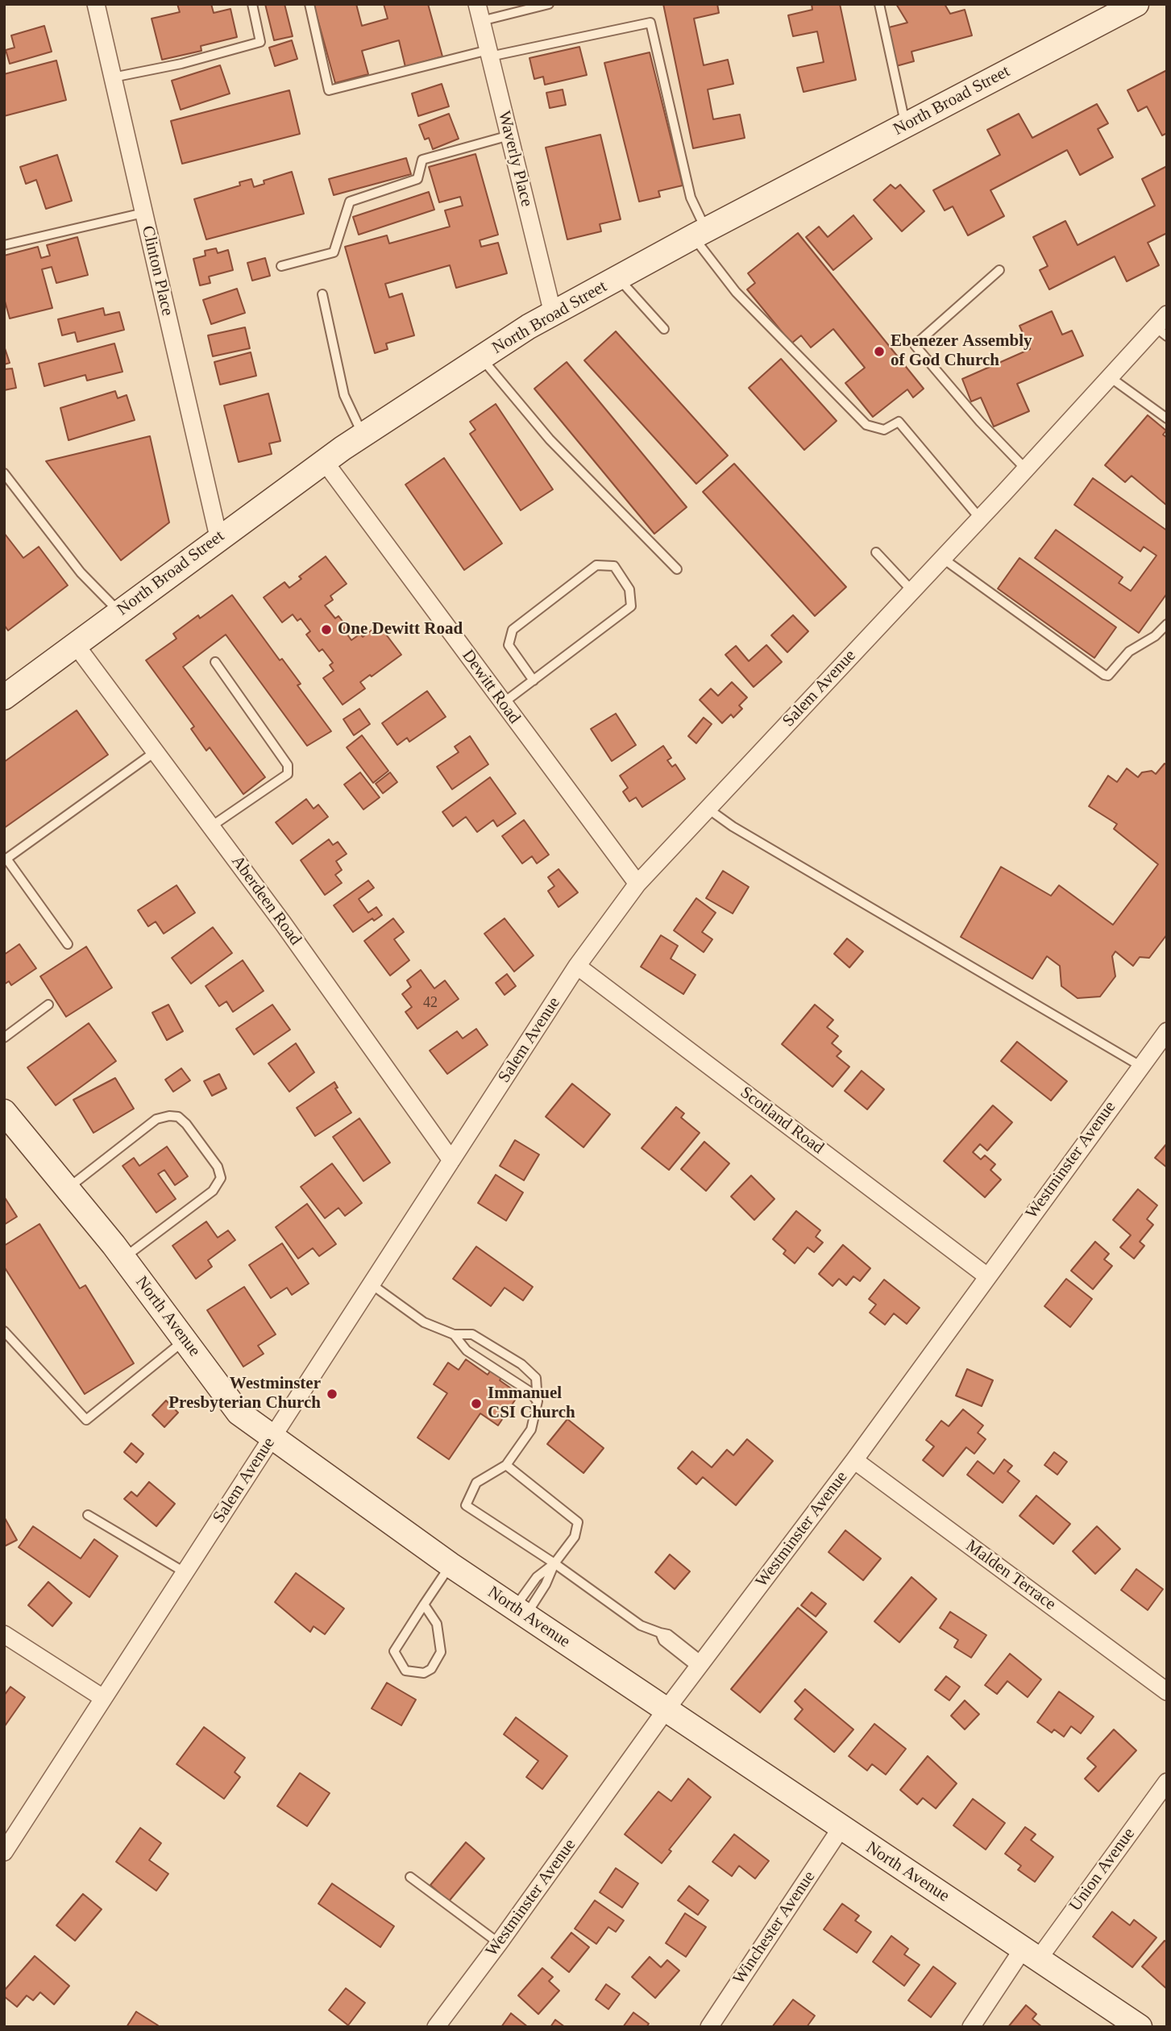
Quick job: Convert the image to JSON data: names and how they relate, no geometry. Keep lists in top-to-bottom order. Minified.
{"streets":{"main road":["North Broad Street","North Avenue"],"street":["Waverly Place","Clinton Place","Dewitt Road","Salem Avenue","Aberdeen Road","Scotland Road","Westminster Avenue","Malden Terrace","Union Avenue","Winchester Avenue"]},"crossings":[["North Broad Street","Waverly Place"],["North Broad Street","Clinton Place"],["North Broad Street","Dewitt Road"],["North Broad Street","Aberdeen Road"],["Dewitt Road","Salem Avenue"],["Salem Avenue","Aberdeen Road"],["Salem Avenue","Scotland Road"],["Salem Avenue","North Avenue"],["Scotland Road","Westminster Avenue"],["Westminster Avenue","North Avenue"],["Westminster Avenue","Malden Terrace"],["North Avenue","Union Avenue"],["North Avenue","Winchester Avenue"]],"places":["Ebenezer Assembly of God Church","One Dewitt Road","Westminster Presbyterian Church","Immanuel CSI Church"],"house_numbers":["42"]}
